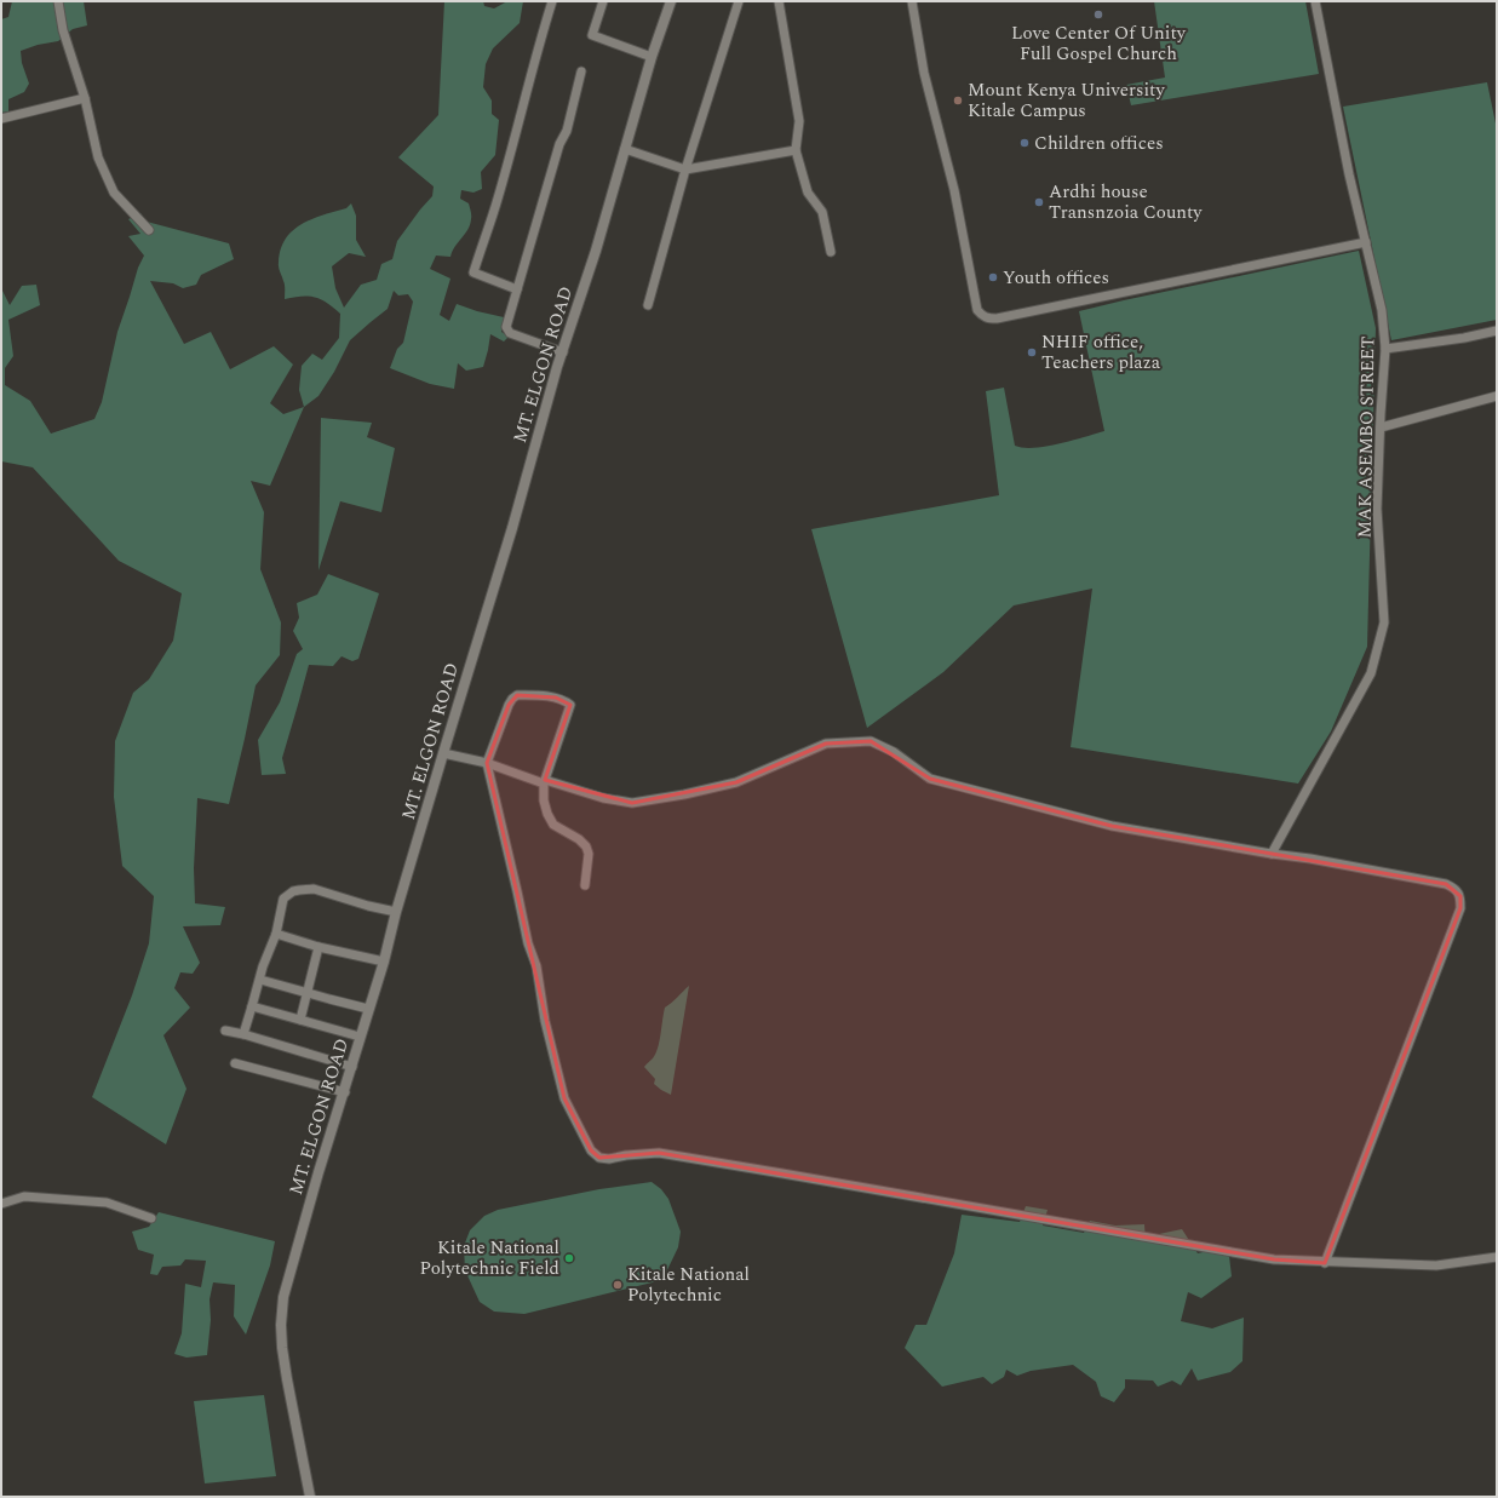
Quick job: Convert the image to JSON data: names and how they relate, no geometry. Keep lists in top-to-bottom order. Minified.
{"streets":{"street":["MT. ELGON ROAD","MAK ASEMBO STREET"]},"places":["Love Center Of Unity Full Gospel Church","Mount Kenya University Kitale Campus","Children offices","Ardhi house Transnzoia County","Youth offices","NHIF office, Teachers plaza","Kitale National Polytechnic Field","Kitale National Polytechnic"]}
